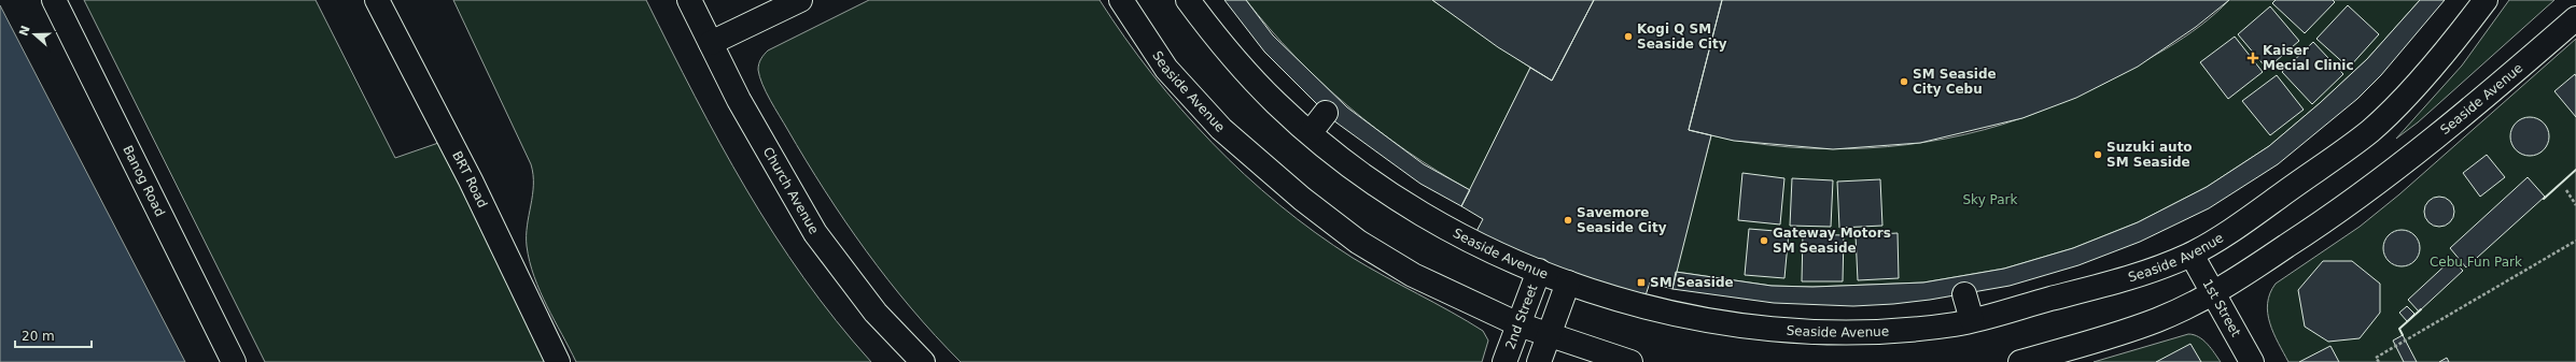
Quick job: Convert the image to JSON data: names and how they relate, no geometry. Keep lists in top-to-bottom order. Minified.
{"streets":{"street":["Seaside Avenue","BRT Road","Banog Road","Church Avenue","1st Street","2nd Street"]},"crossings":[["Seaside Avenue","1st Street"],["Seaside Avenue","2nd Street"]],"parks":["Sky Park","Cebu Fun Park"],"places":{"other":["Kogi Q SM Seaside City","SM Seaside City Cebu","Suzuki auto SM Seaside","Savemore Seaside City","Gateway Motors SM Seaside"],"health":["Kaiser Mecial Clinic"],"transit":["SM Seaside"]},"scale_bar":"20 m","north":"left"}
